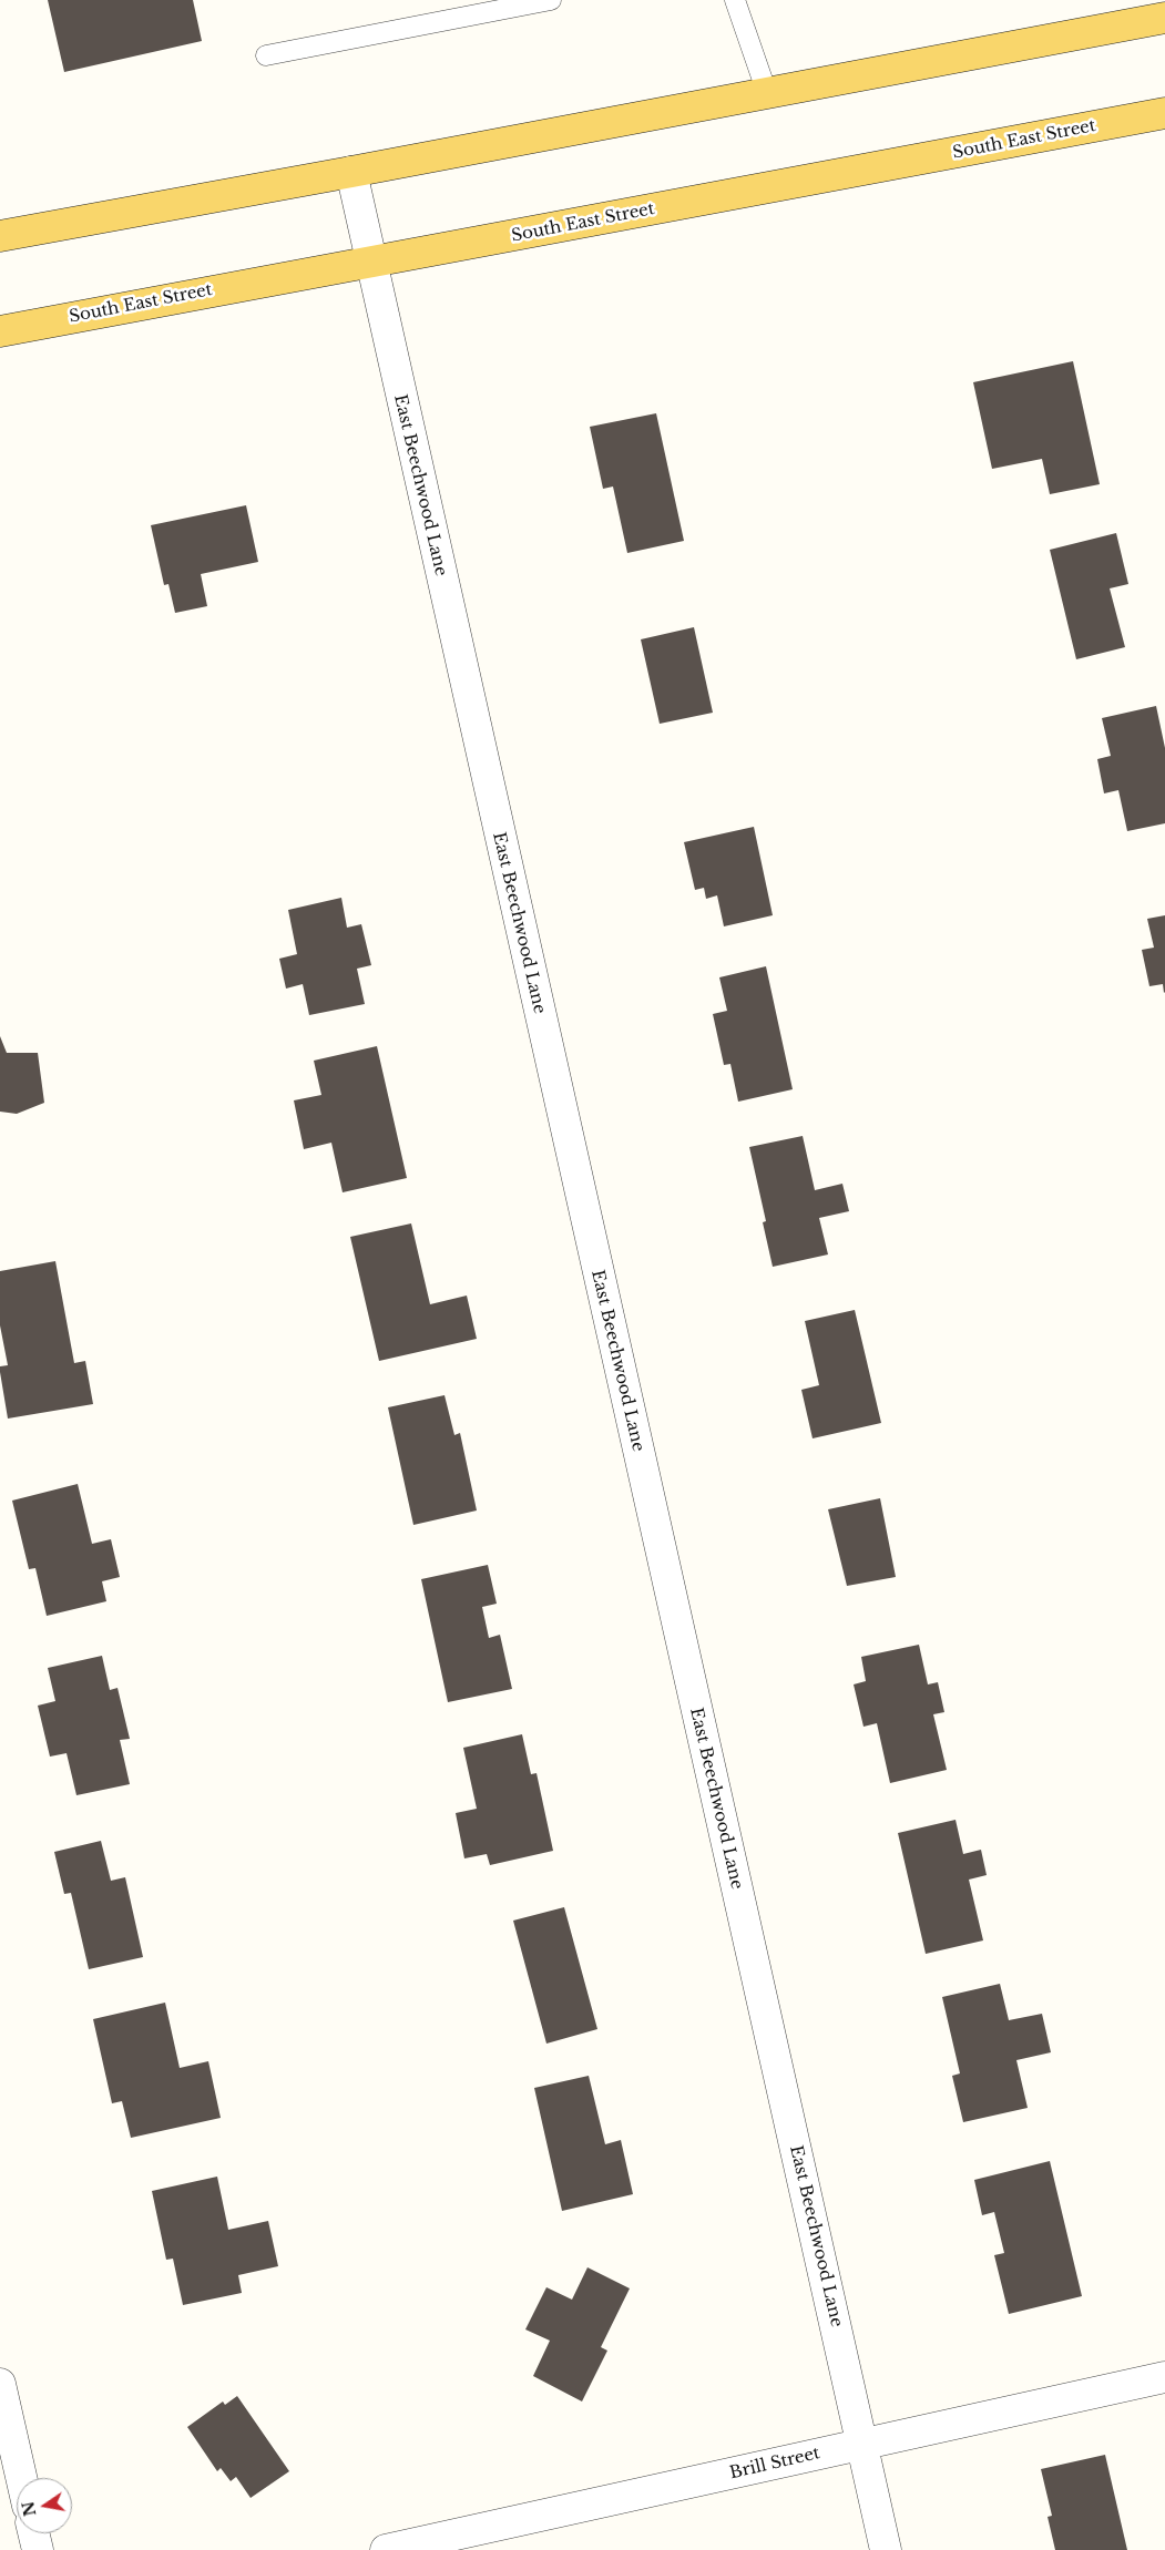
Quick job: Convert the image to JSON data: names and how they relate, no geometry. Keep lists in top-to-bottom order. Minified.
{"streets":{"main road":["South East Street"],"street":["East Beechwood Lane","Brill Street"]},"crossings":[["South East Street","East Beechwood Lane"],["East Beechwood Lane","Brill Street"]],"north":"left"}
